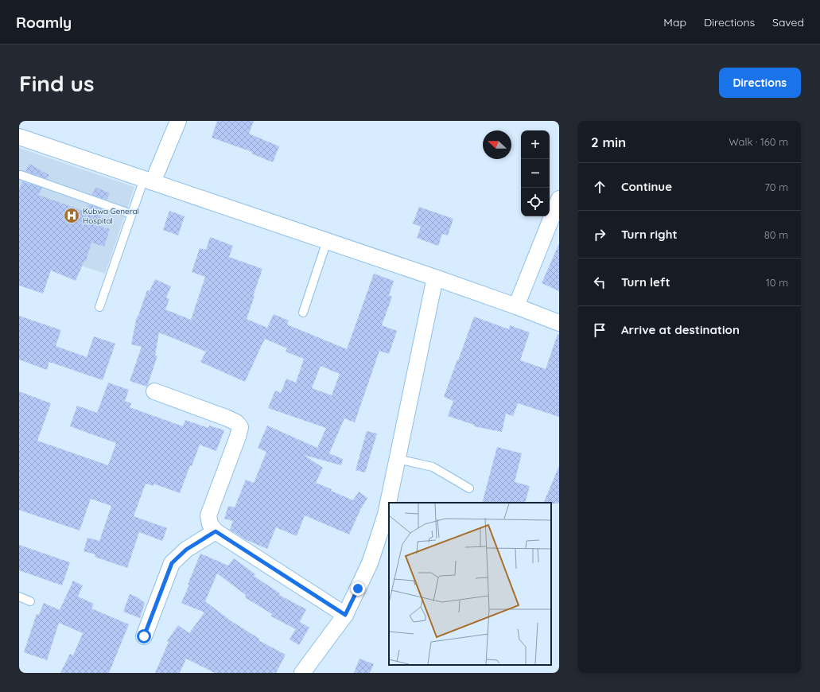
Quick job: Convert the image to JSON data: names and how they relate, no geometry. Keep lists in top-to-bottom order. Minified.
{"places":{"hospital":["Kubwa General Hospital"]},"north":"left","page":{"header":"Roamly","nav":["Map","Directions","Saved"],"buttons":"Directions","title":"Find us","heading":["2 min","Walk · 160 m"],"map_buttons":["+","−"],"list":[["Continue","70 m"],["Turn right","80 m"],["Turn left","10 m"],"Arrive at destination"]}}
